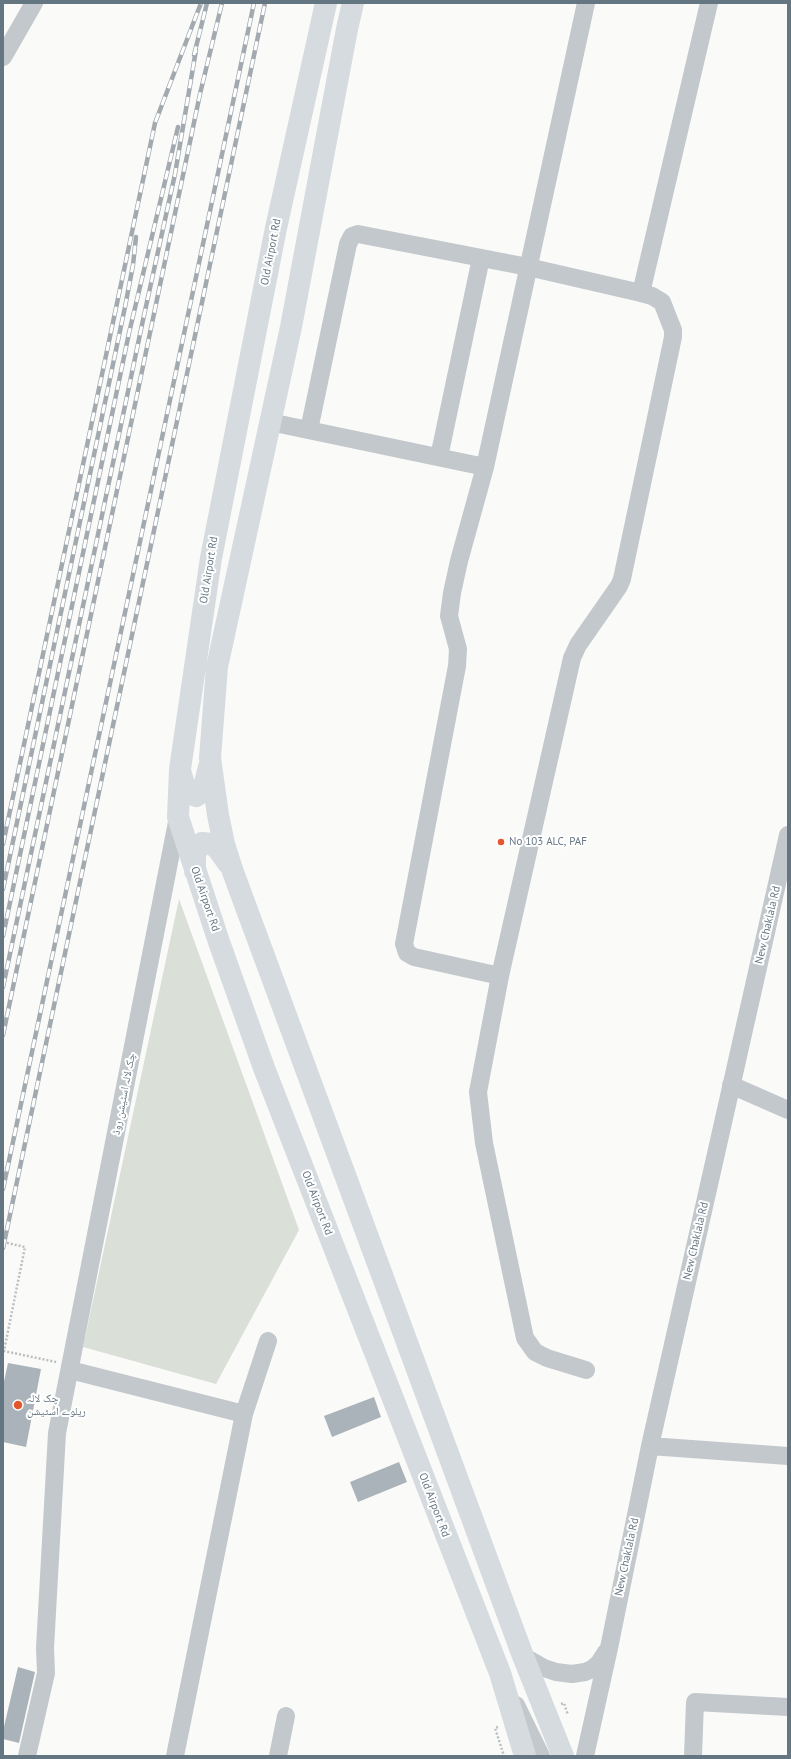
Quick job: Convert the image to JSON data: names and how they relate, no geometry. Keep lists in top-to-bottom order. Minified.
{"streets":{"main road":["Old Airport Rd"],"street":["New Chaklala Rd","چک لالہ اسٹیشن روڈ"]},"crossings":[["Old Airport Rd","چک لالہ اسٹیشن روڈ"]],"places":["No 103 ALC, PAF","چک لالہ ریلوے اسٹیشن"]}
